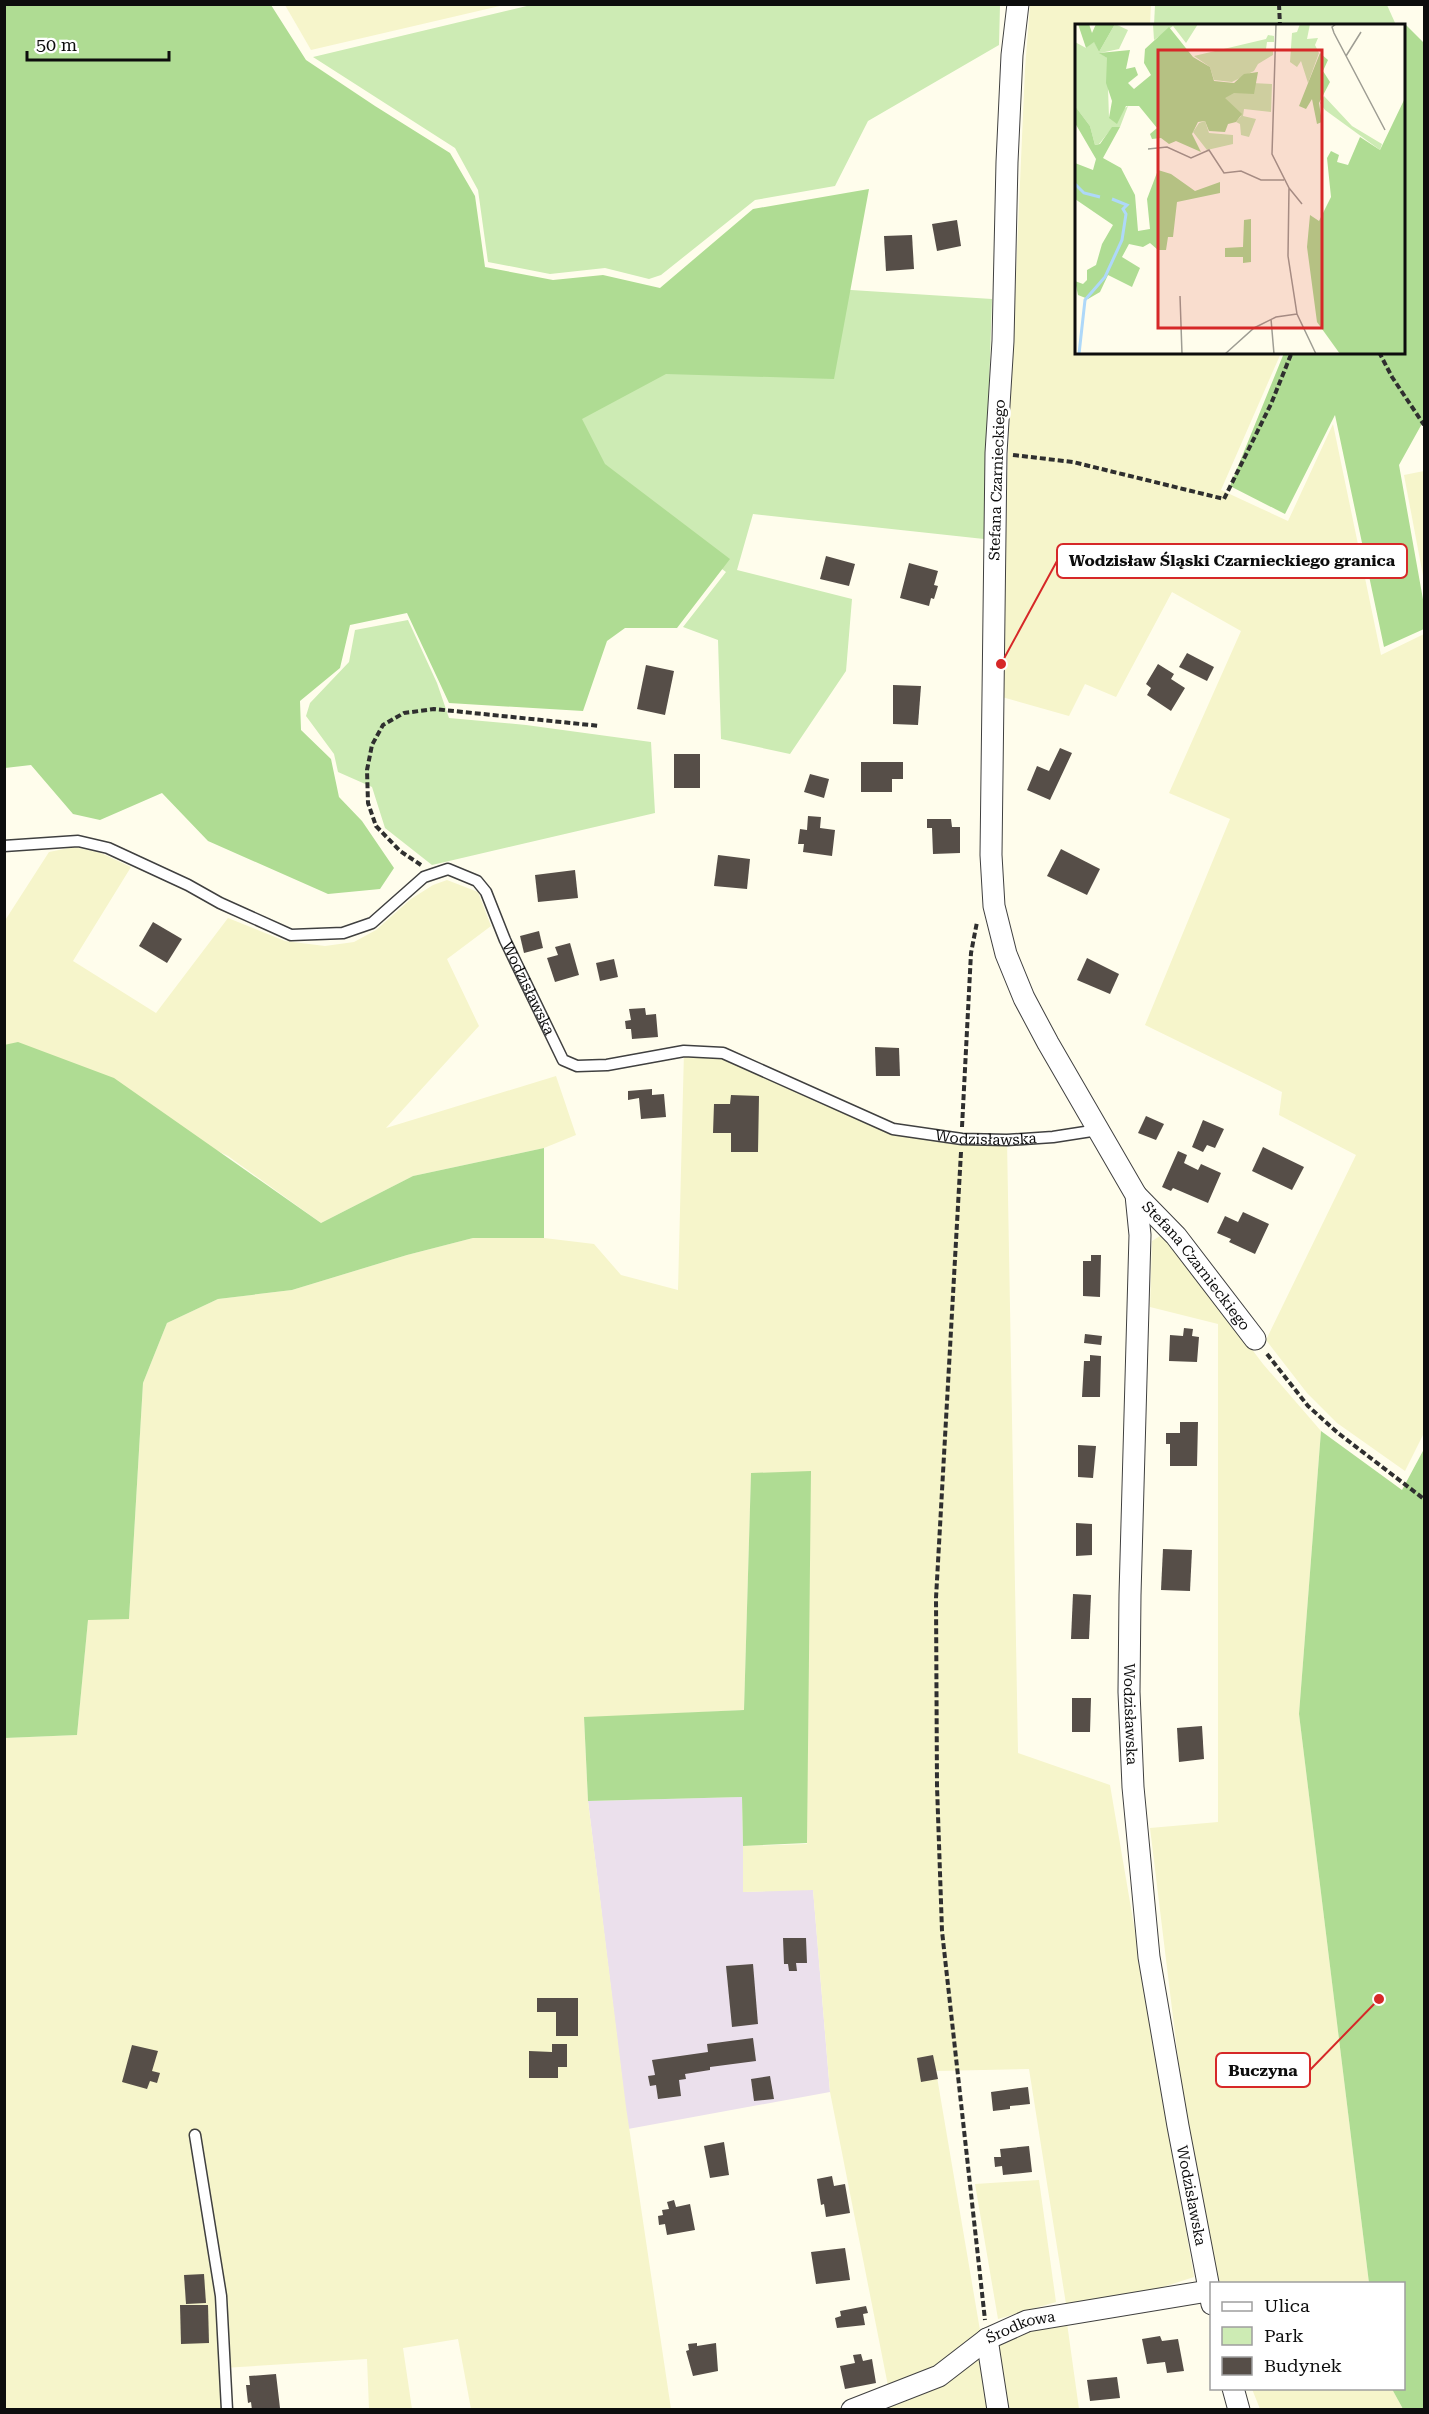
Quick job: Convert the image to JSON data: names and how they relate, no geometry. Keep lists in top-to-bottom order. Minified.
{"streets":{"street":["Stefana Czarnieckiego","Wodzisławska","Środkowa"]},"crossings":[["Stefana Czarnieckiego","Wodzisławska"],["Wodzisławska","Środkowa"]],"places":["Wodzisław Śląski Czarnieckiego granica","Buczyna"],"legend":["Ulica","Park","Budynek"],"scale_bar":"50 m"}
